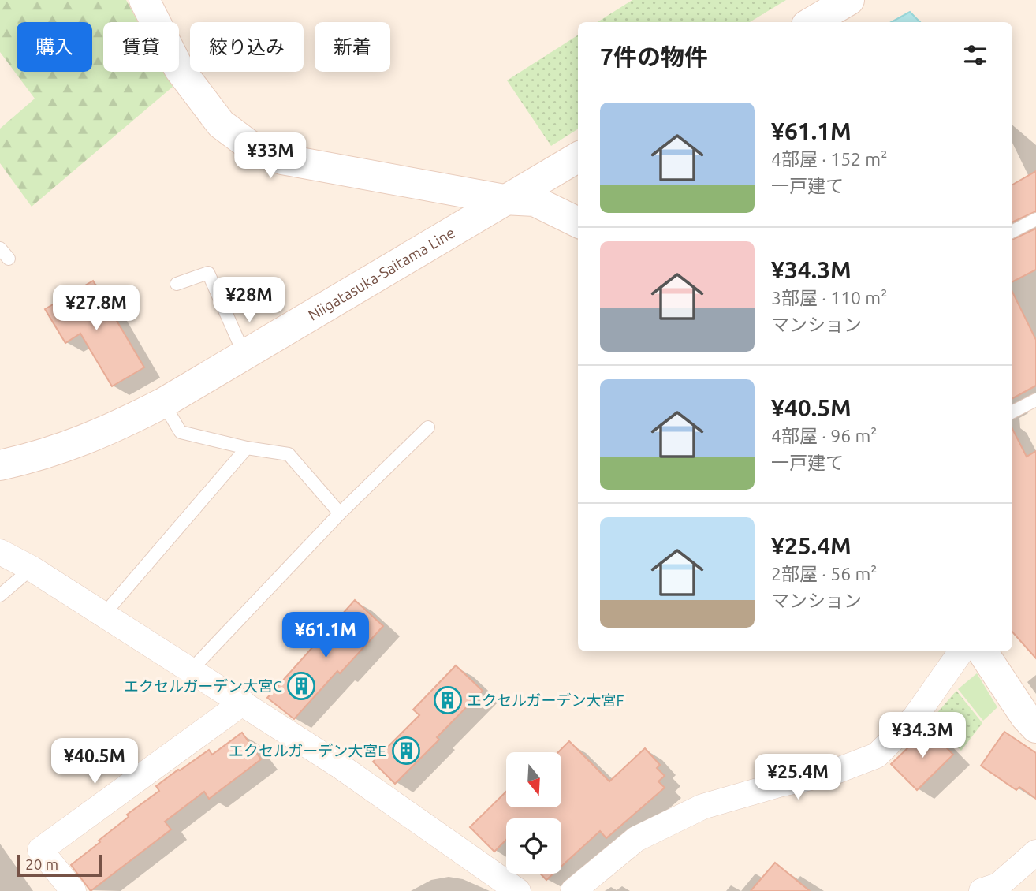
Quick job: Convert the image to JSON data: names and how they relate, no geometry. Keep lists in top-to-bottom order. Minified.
{"streets":{"main road":["Niigatasuka-Saitama Line"]},"places":{"building":["エクセルガーデン大宮C","エクセルガーデン大宮F","エクセルガーデン大宮E"]},"scale_bar":"20 m","north":"bottom","page":{"chip":["購入","賃貸","絞り込み","新着"],"heading":"7件の物件","list":[{"name":"¥61.1M","note":"4部屋 · 152 m² · 一戸建て"},{"name":"¥34.3M","note":"3部屋 · 110 m² · マンション"},{"name":"¥40.5M","note":"4部屋 · 96 m² · 一戸建て"},{"name":"¥25.4M","note":"2部屋 · 56 m² · マンション"}],"price":["¥33M","¥28M","¥27.8M","¥61.1M","¥34.3M","¥40.5M","¥25.4M"],"scale":"20 m"}}
